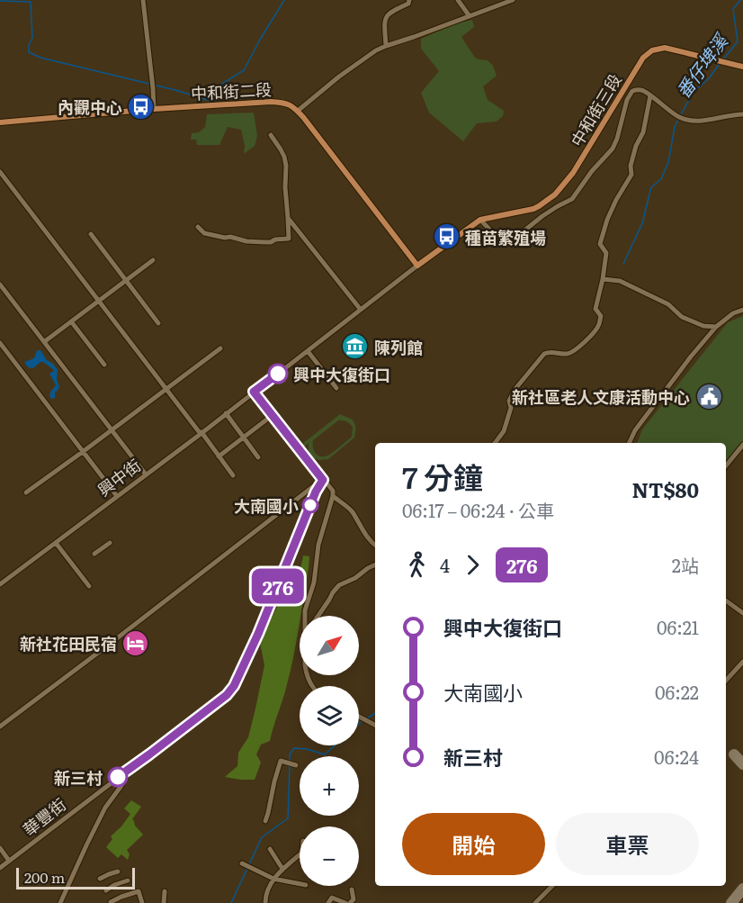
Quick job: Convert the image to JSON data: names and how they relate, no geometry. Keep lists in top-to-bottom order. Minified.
{"streets":{"main road":["中和街二段","中和街三段"],"street":["興中街","華豐街"]},"crossings":[["中和街三段","興中街"]],"water":["番仔埤溪"],"places":{"bus stop":["內觀中心","種苗繁殖場"],"museum":["陳列館"],"other":["興中大復街口","大南國小","新三村"],"public building":["新社區老人文康活動中心"],"hotel":["新社花田民宿"]},"lines":["bus line 276"],"scale_bar":"200 m","north":"top right","page":{"on_map":"276","heading":["7 分鐘","06:17 – 06:24 · 公車","NT$80"],"legs":["4","276","2站"],"list":[{"name":"興中大復街口","value":"06:21"},{"name":"大南國小","value":"06:22"},{"name":"新三村","value":"06:24"}],"map_buttons":["+","−"],"buttons":["開始","車票"],"scale":"200 m"}}
